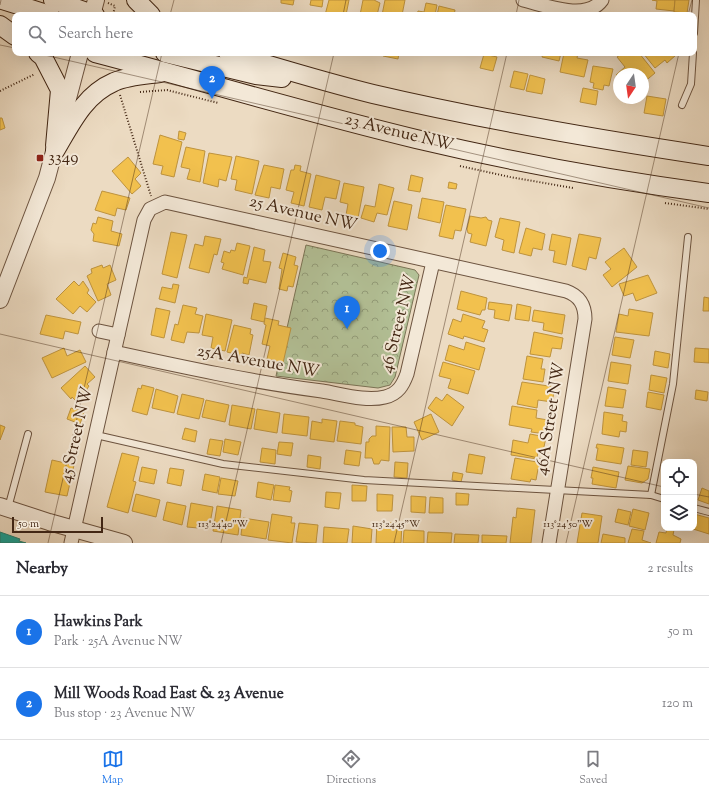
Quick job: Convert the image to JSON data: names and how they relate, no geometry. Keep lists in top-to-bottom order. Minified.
{"streets":{"main road":["23 Avenue NW"],"street":["25 Avenue NW","46 Street NW","25A Avenue NW","46A Street NW","45 Street NW"]},"crossings":[["25 Avenue NW","46 Street NW"],["25 Avenue NW","46A Street NW"],["25 Avenue NW","45 Street NW"],["46 Street NW","25A Avenue NW"],["25A Avenue NW","45 Street NW"]],"places":{"transit":["3349"]},"scale_bar":"50 m","north":"bottom","page":{"search":"Search here","pins":["2","1"],"scale":"50 m","heading":["Nearby","2 results"],"list":[{"mark":"1","name":"Hawkins Park","note":"Park · 25A Avenue NW","value":"50 m"},{"mark":"2","name":"Mill Woods Road East & 23 Avenue","note":"Bus stop · 23 Avenue NW","value":"120 m"}],"nav":["Map","Directions","Saved"]},"coordinates":["113°24'40\"W","113°24'45\"W","113°24'50\"W"]}
